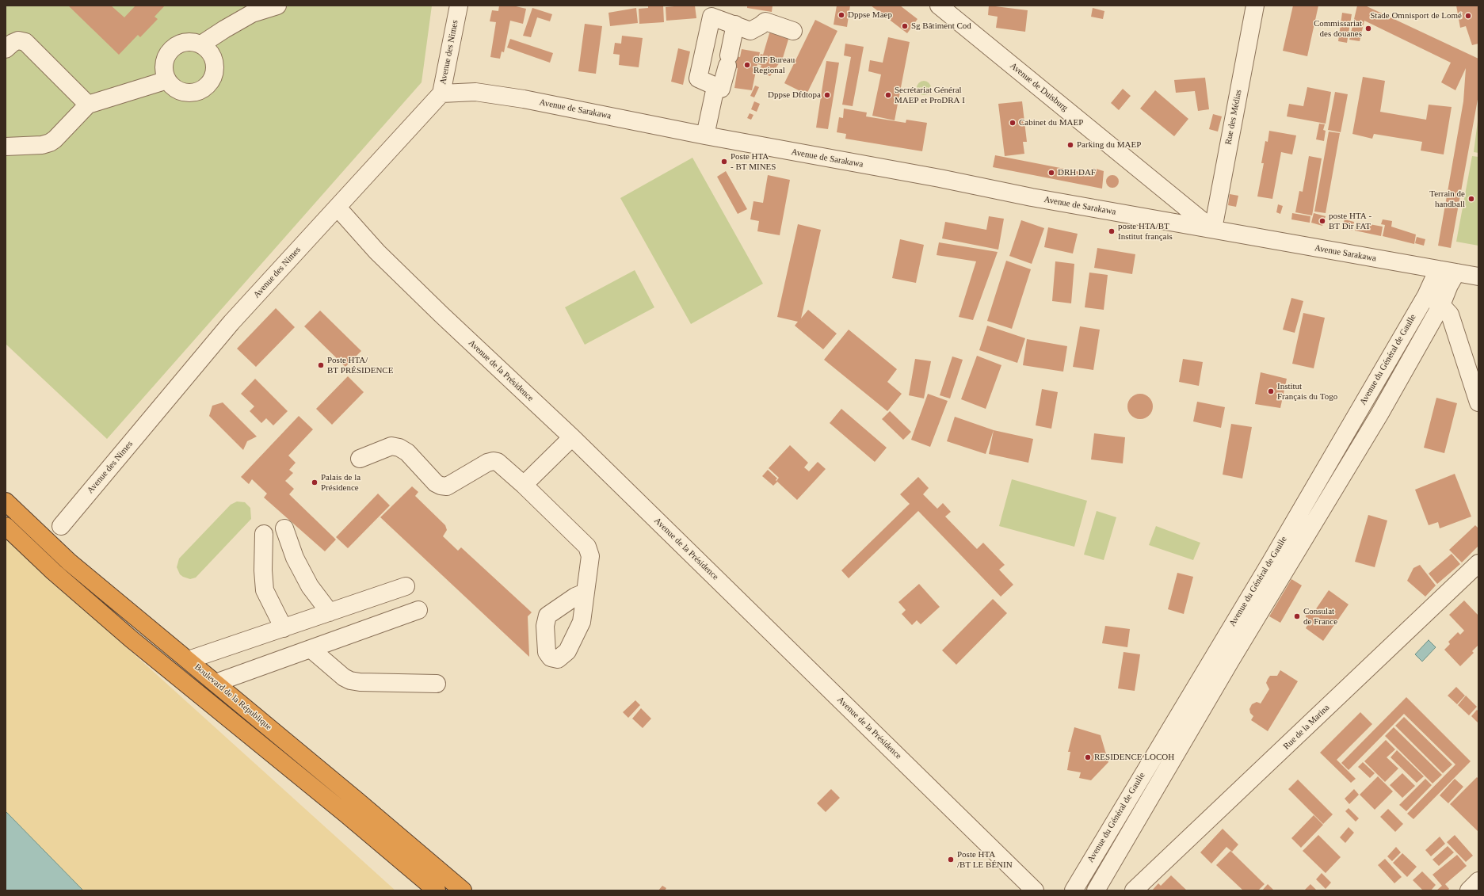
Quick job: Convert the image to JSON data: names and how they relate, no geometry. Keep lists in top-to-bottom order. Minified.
{"streets":{"highway":["Boulevard de la République"],"street":["Avenue des Nimes","Avenue de Duisburg","Avenue de Sarakawa","Rue des Médias","Avenue Sarakawa","Avenue du Général de Gaulle","Avenue de la Présidence","Rue de la Marina"]},"crossings":[["Avenue des Nimes","Avenue de Sarakawa"],["Avenue des Nimes","Avenue de la Présidence"],["Avenue de Duisburg","Avenue de Sarakawa"],["Avenue de Duisburg","Rue des Médias"],["Avenue de Duisburg","Avenue Sarakawa"],["Avenue de Sarakawa","Rue des Médias"],["Avenue de Sarakawa","Avenue Sarakawa"],["Rue des Médias","Avenue Sarakawa"],["Avenue Sarakawa","Avenue du Général de Gaulle"]],"places":["Dppse Maep","Stade Omnisport de Lomé","Sg Bâtiment Cod","Commissariat des douanes","OIF Bureau Regional","Dppse Dfdtopa","Secrétariat Général MAEP et ProDRA I","Cabinet du MAEP","Parking du MAEP","Poste HTA - BT MINES","DRH DAF","Terrain de handball","poste HTA - BT Dir FAT","poste HTA/BT Institut français","Poste HTA/ BT PRÉSIDENCE","Institut Français du Togo","Palais de la Présidence","Consulat de France","RESIDENCE LOCOH","Poste HTA /BT LE BÉNIN"]}
